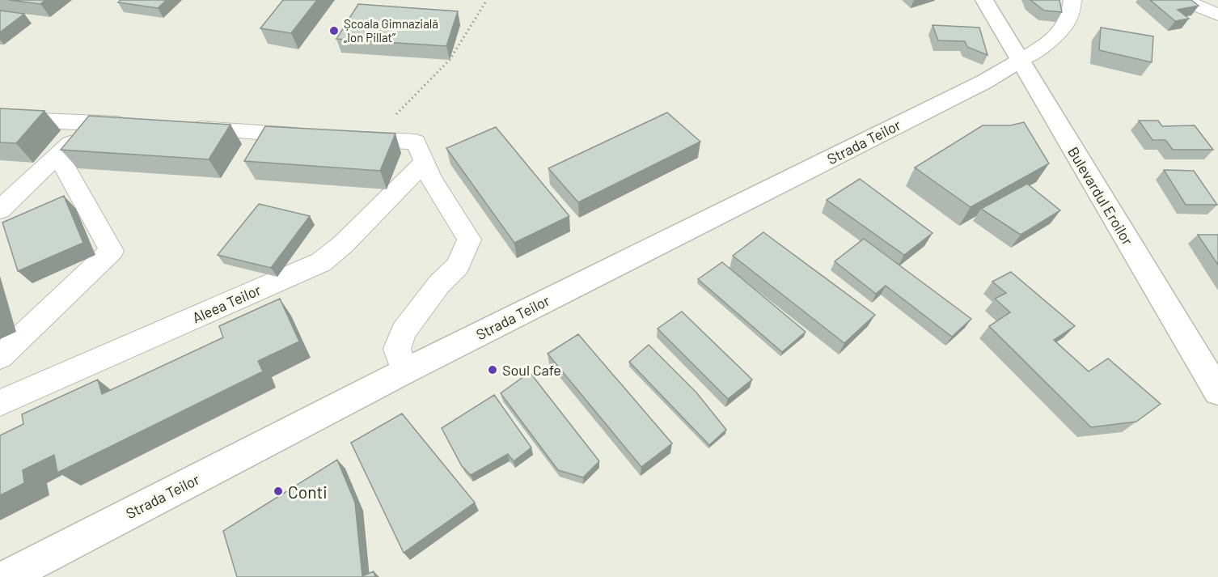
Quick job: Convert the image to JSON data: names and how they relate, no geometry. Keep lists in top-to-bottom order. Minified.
{"streets":{"street":["Strada Teilor","Bulevardul Eroilor","Aleea Teilor"]},"crossings":[["Strada Teilor","Bulevardul Eroilor"]],"places":["Școala Gimnazială „Ion Pillat”","Soul Cafe","Conti"]}
